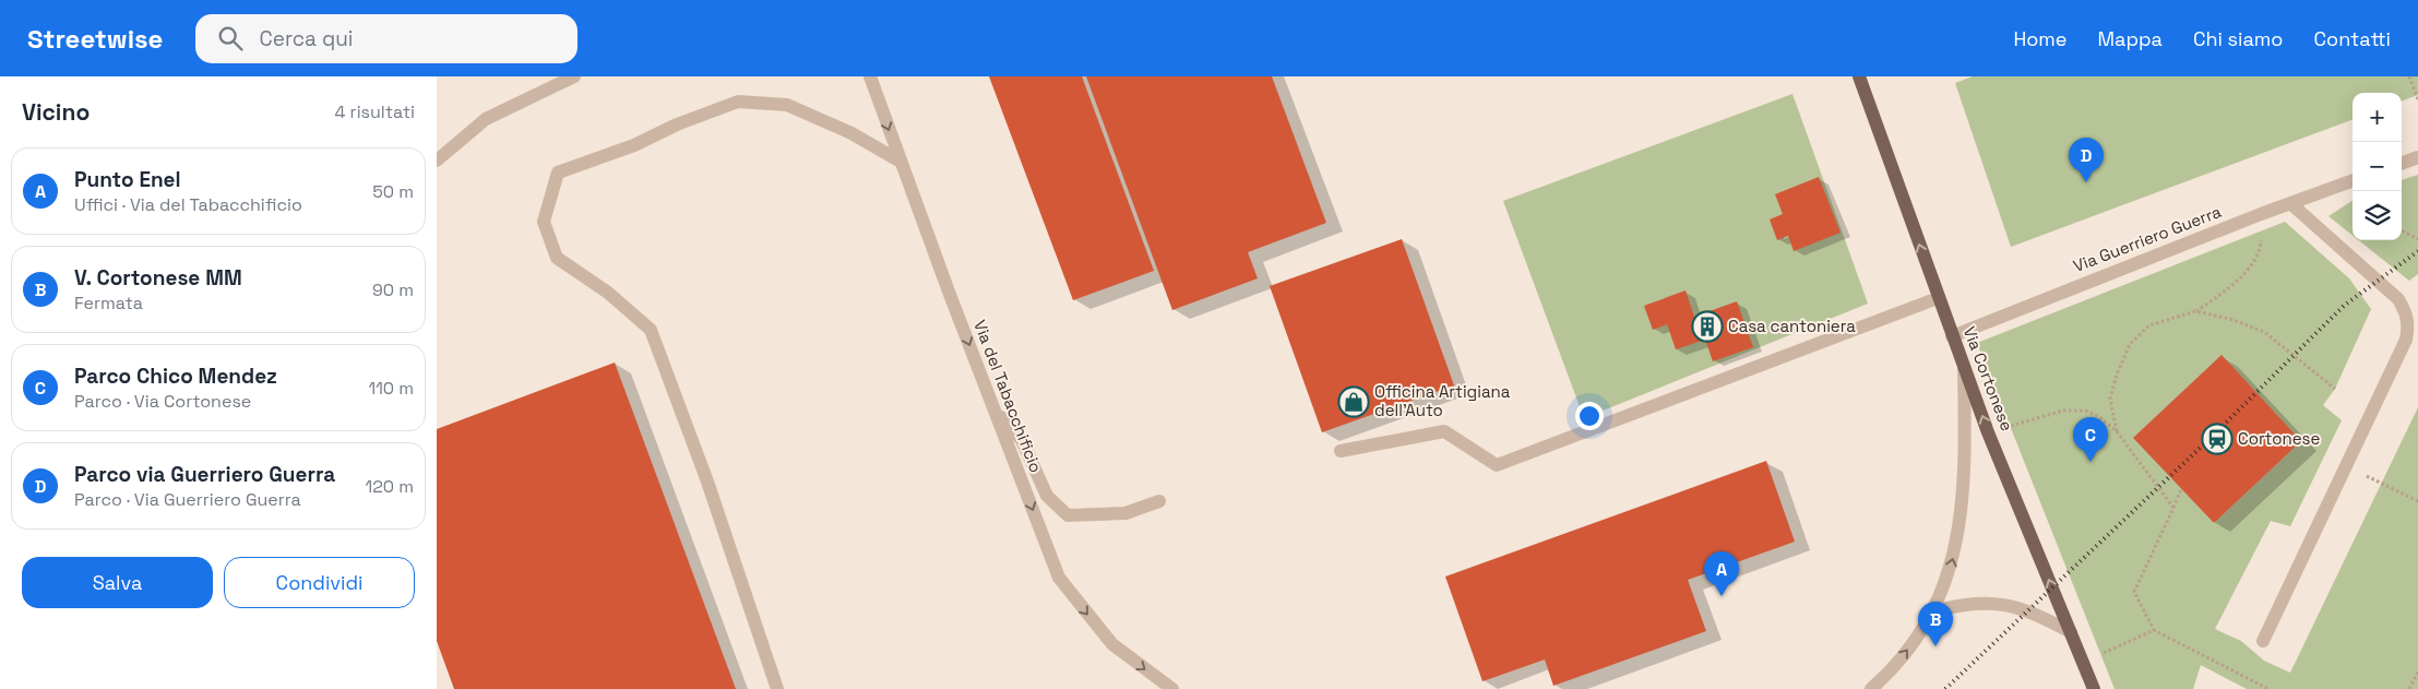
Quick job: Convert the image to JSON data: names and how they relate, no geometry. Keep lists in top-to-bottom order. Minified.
{"streets":{"main road":["Via Cortonese"],"street":["Via Guerriero Guerra","Via del Tabacchificio"]},"crossings":[["Via Guerriero Guerra","Via Cortonese"]],"one_way":["Via Cortonese","Via del Tabacchificio"],"places":{"building":["Casa cantoniera"],"shop":["Officina Artigiana dell'Auto"],"station":["Cortonese"]},"page":{"header":"Streetwise","search":"Cerca qui","nav":["Home","Mappa","Chi siamo","Contatti"],"heading":["Vicino","4 risultati"],"map_buttons":["+","−"],"pins":["D","C","A","B"],"list":[{"mark":"A","name":"Punto Enel","note":"Uffici · Via del Tabacchificio","value":"50 m"},{"mark":"B","name":"V. Cortonese MM","note":"Fermata","value":"90 m"},{"mark":"C","name":"Parco Chico Mendez","note":"Parco · Via Cortonese","value":"110 m"},{"mark":"D","name":"Parco via Guerriero Guerra","note":"Parco · Via Guerriero Guerra","value":"120 m"}],"buttons":["Salva","Condividi"]}}
